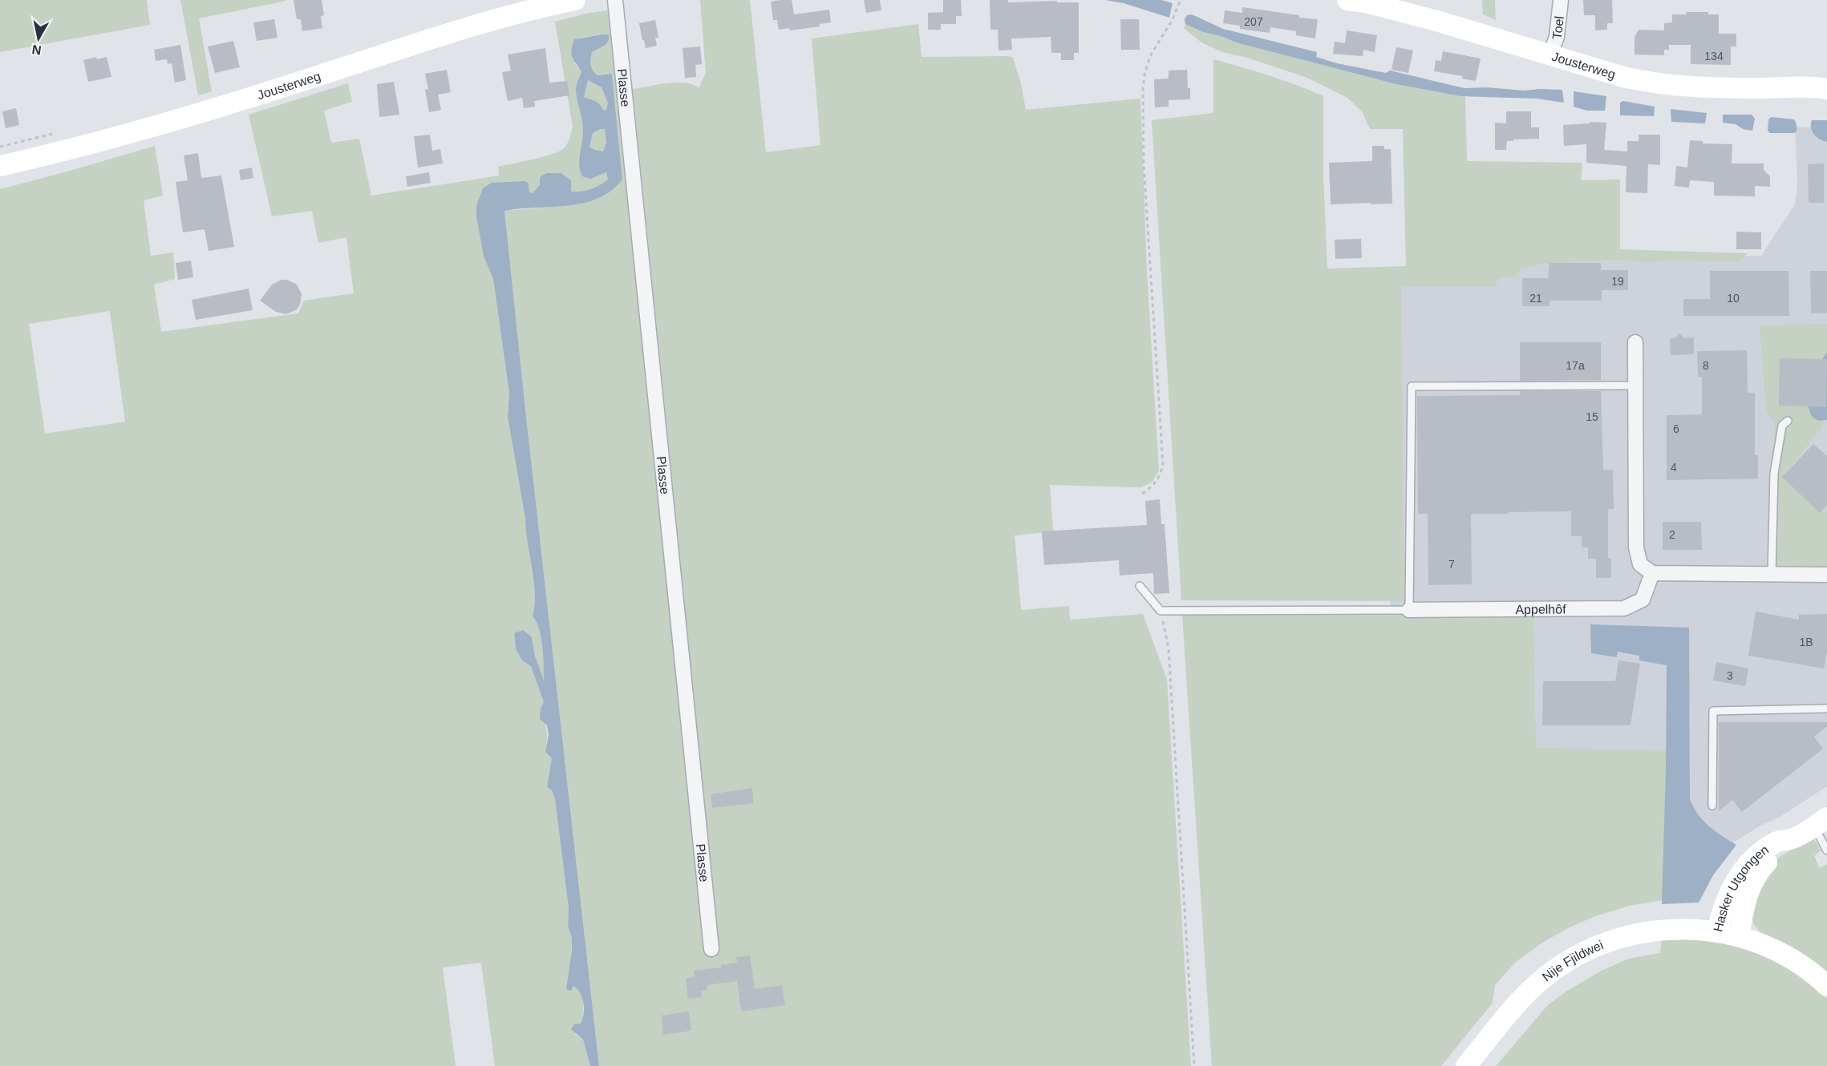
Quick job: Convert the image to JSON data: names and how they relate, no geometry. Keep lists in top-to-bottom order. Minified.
{"streets":{"street":["Toel","Jousterweg","Plasse","Appelhôf","Hasker Utgongen","Nije Fjildwei"]},"crossings":[["Toel","Jousterweg"],["Hasker Utgongen","Nije Fjildwei"]],"house_numbers":["207","134","19","21","10","17a","8","15","6","4","2","7","1B","3"],"north":"bottom"}
